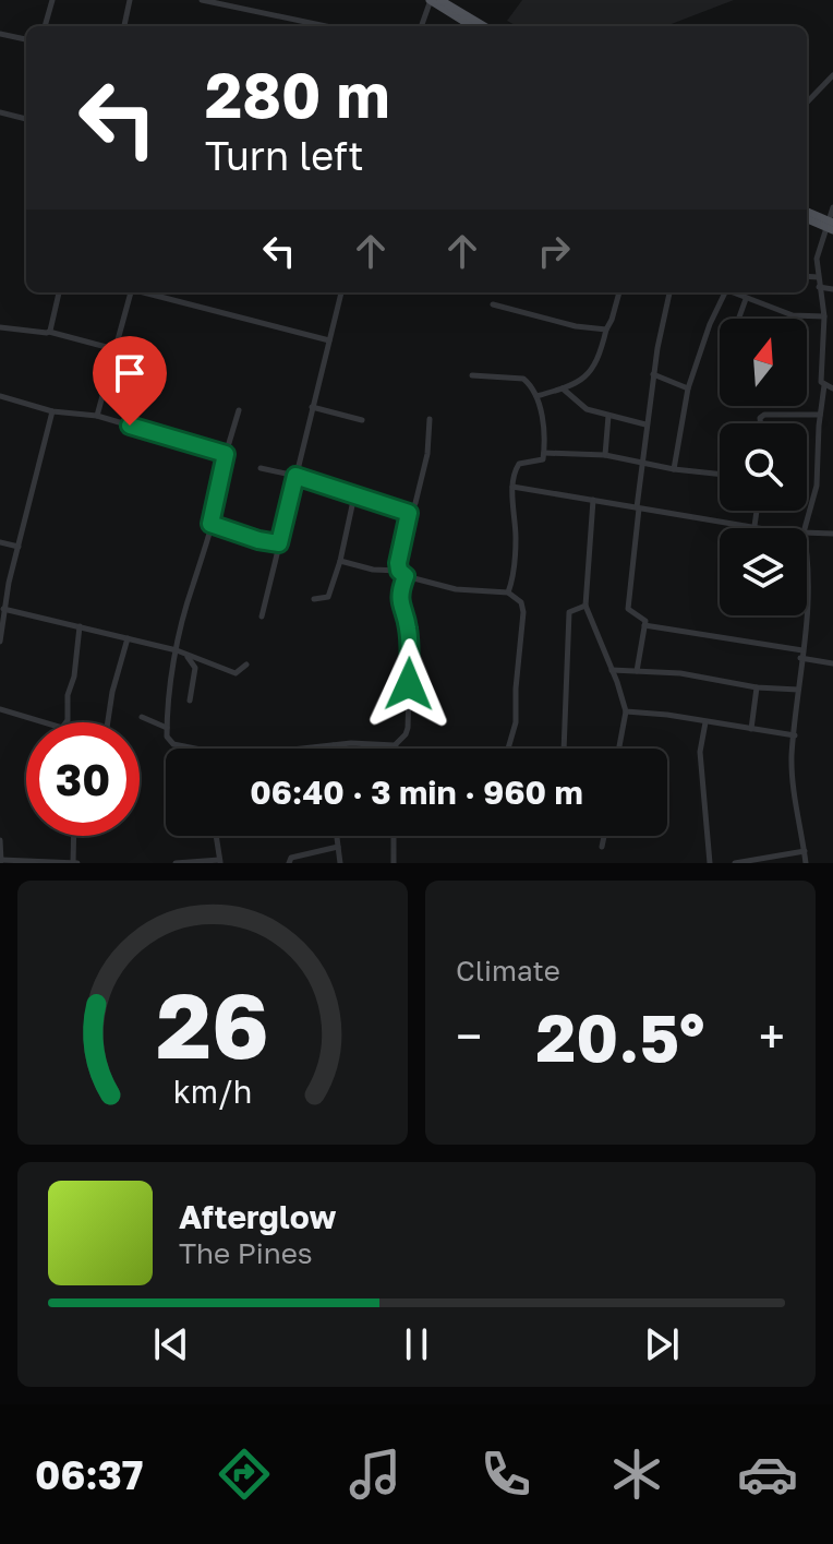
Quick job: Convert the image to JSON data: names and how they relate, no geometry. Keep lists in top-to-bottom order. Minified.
{"north":"top","page":{"turn":["280 m","Turn left"],"limit":"30","trip":"06:40 · 3 min · 960 m","tile":"Climate","heat":["−","20.5°","+"],"song":["Afterglow","The Pines"],"tabs":"06:37","gauge":["26","km/h"]}}
